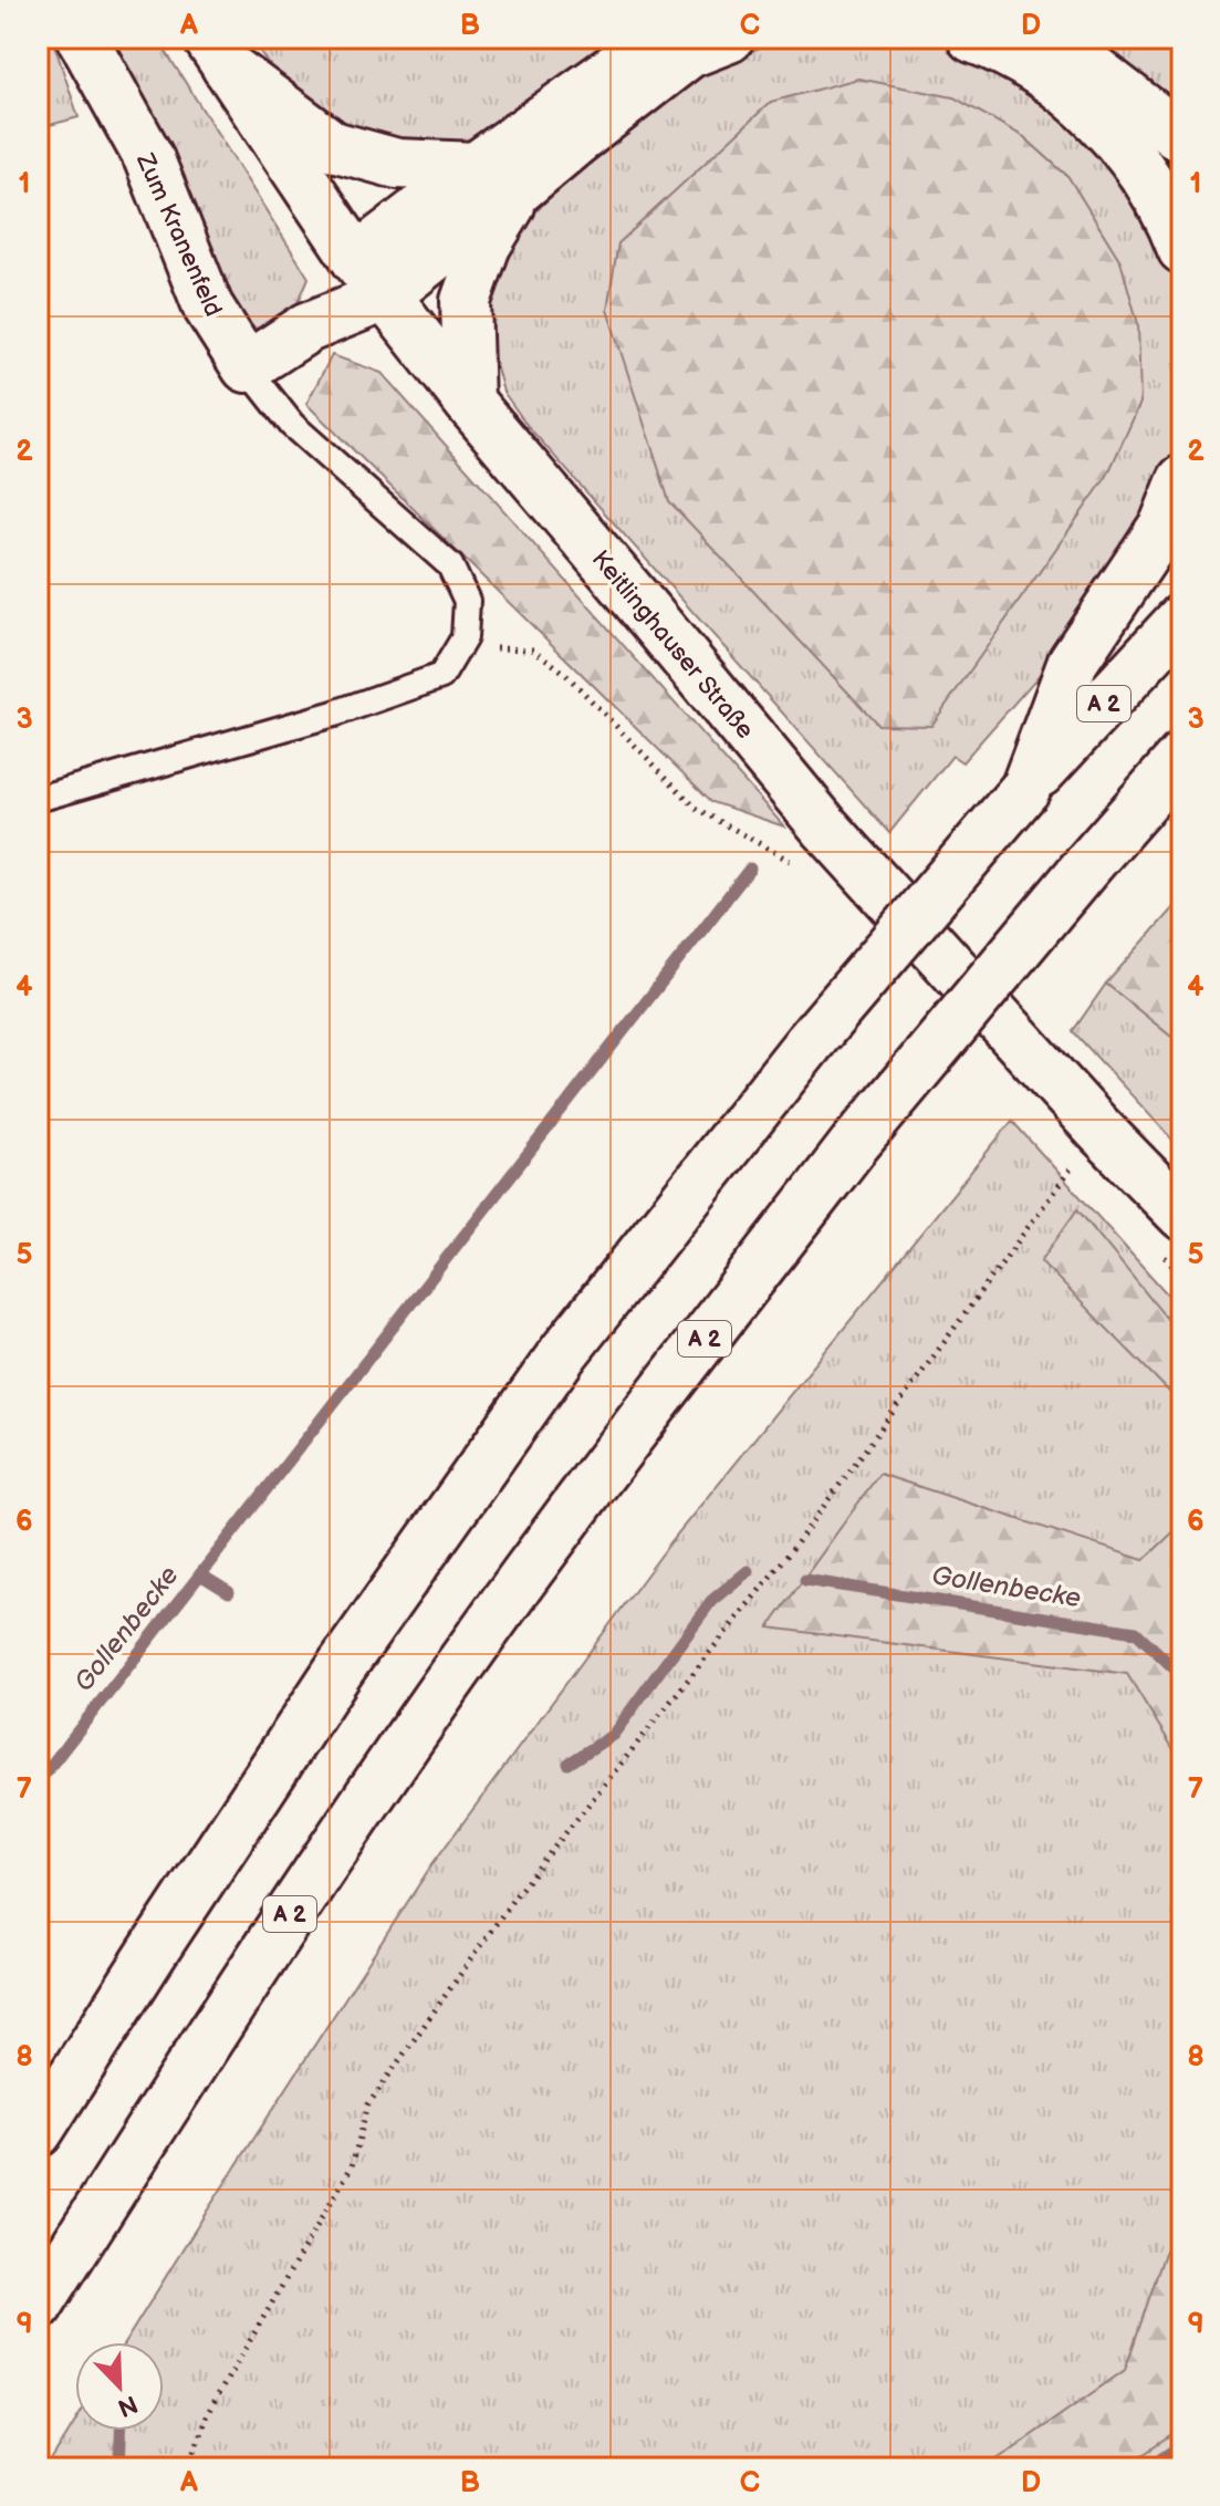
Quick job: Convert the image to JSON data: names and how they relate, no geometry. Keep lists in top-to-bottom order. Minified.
{"streets":{"main road":["Zum Kranenfeld","Keitlinghauser Straße","A 2"]},"water":["Gollenbecke"],"north":"bottom right","grid":{"columns":["A","B","C","D"],"rows":["1","2","3","4","5","6","7","8","9"]}}
